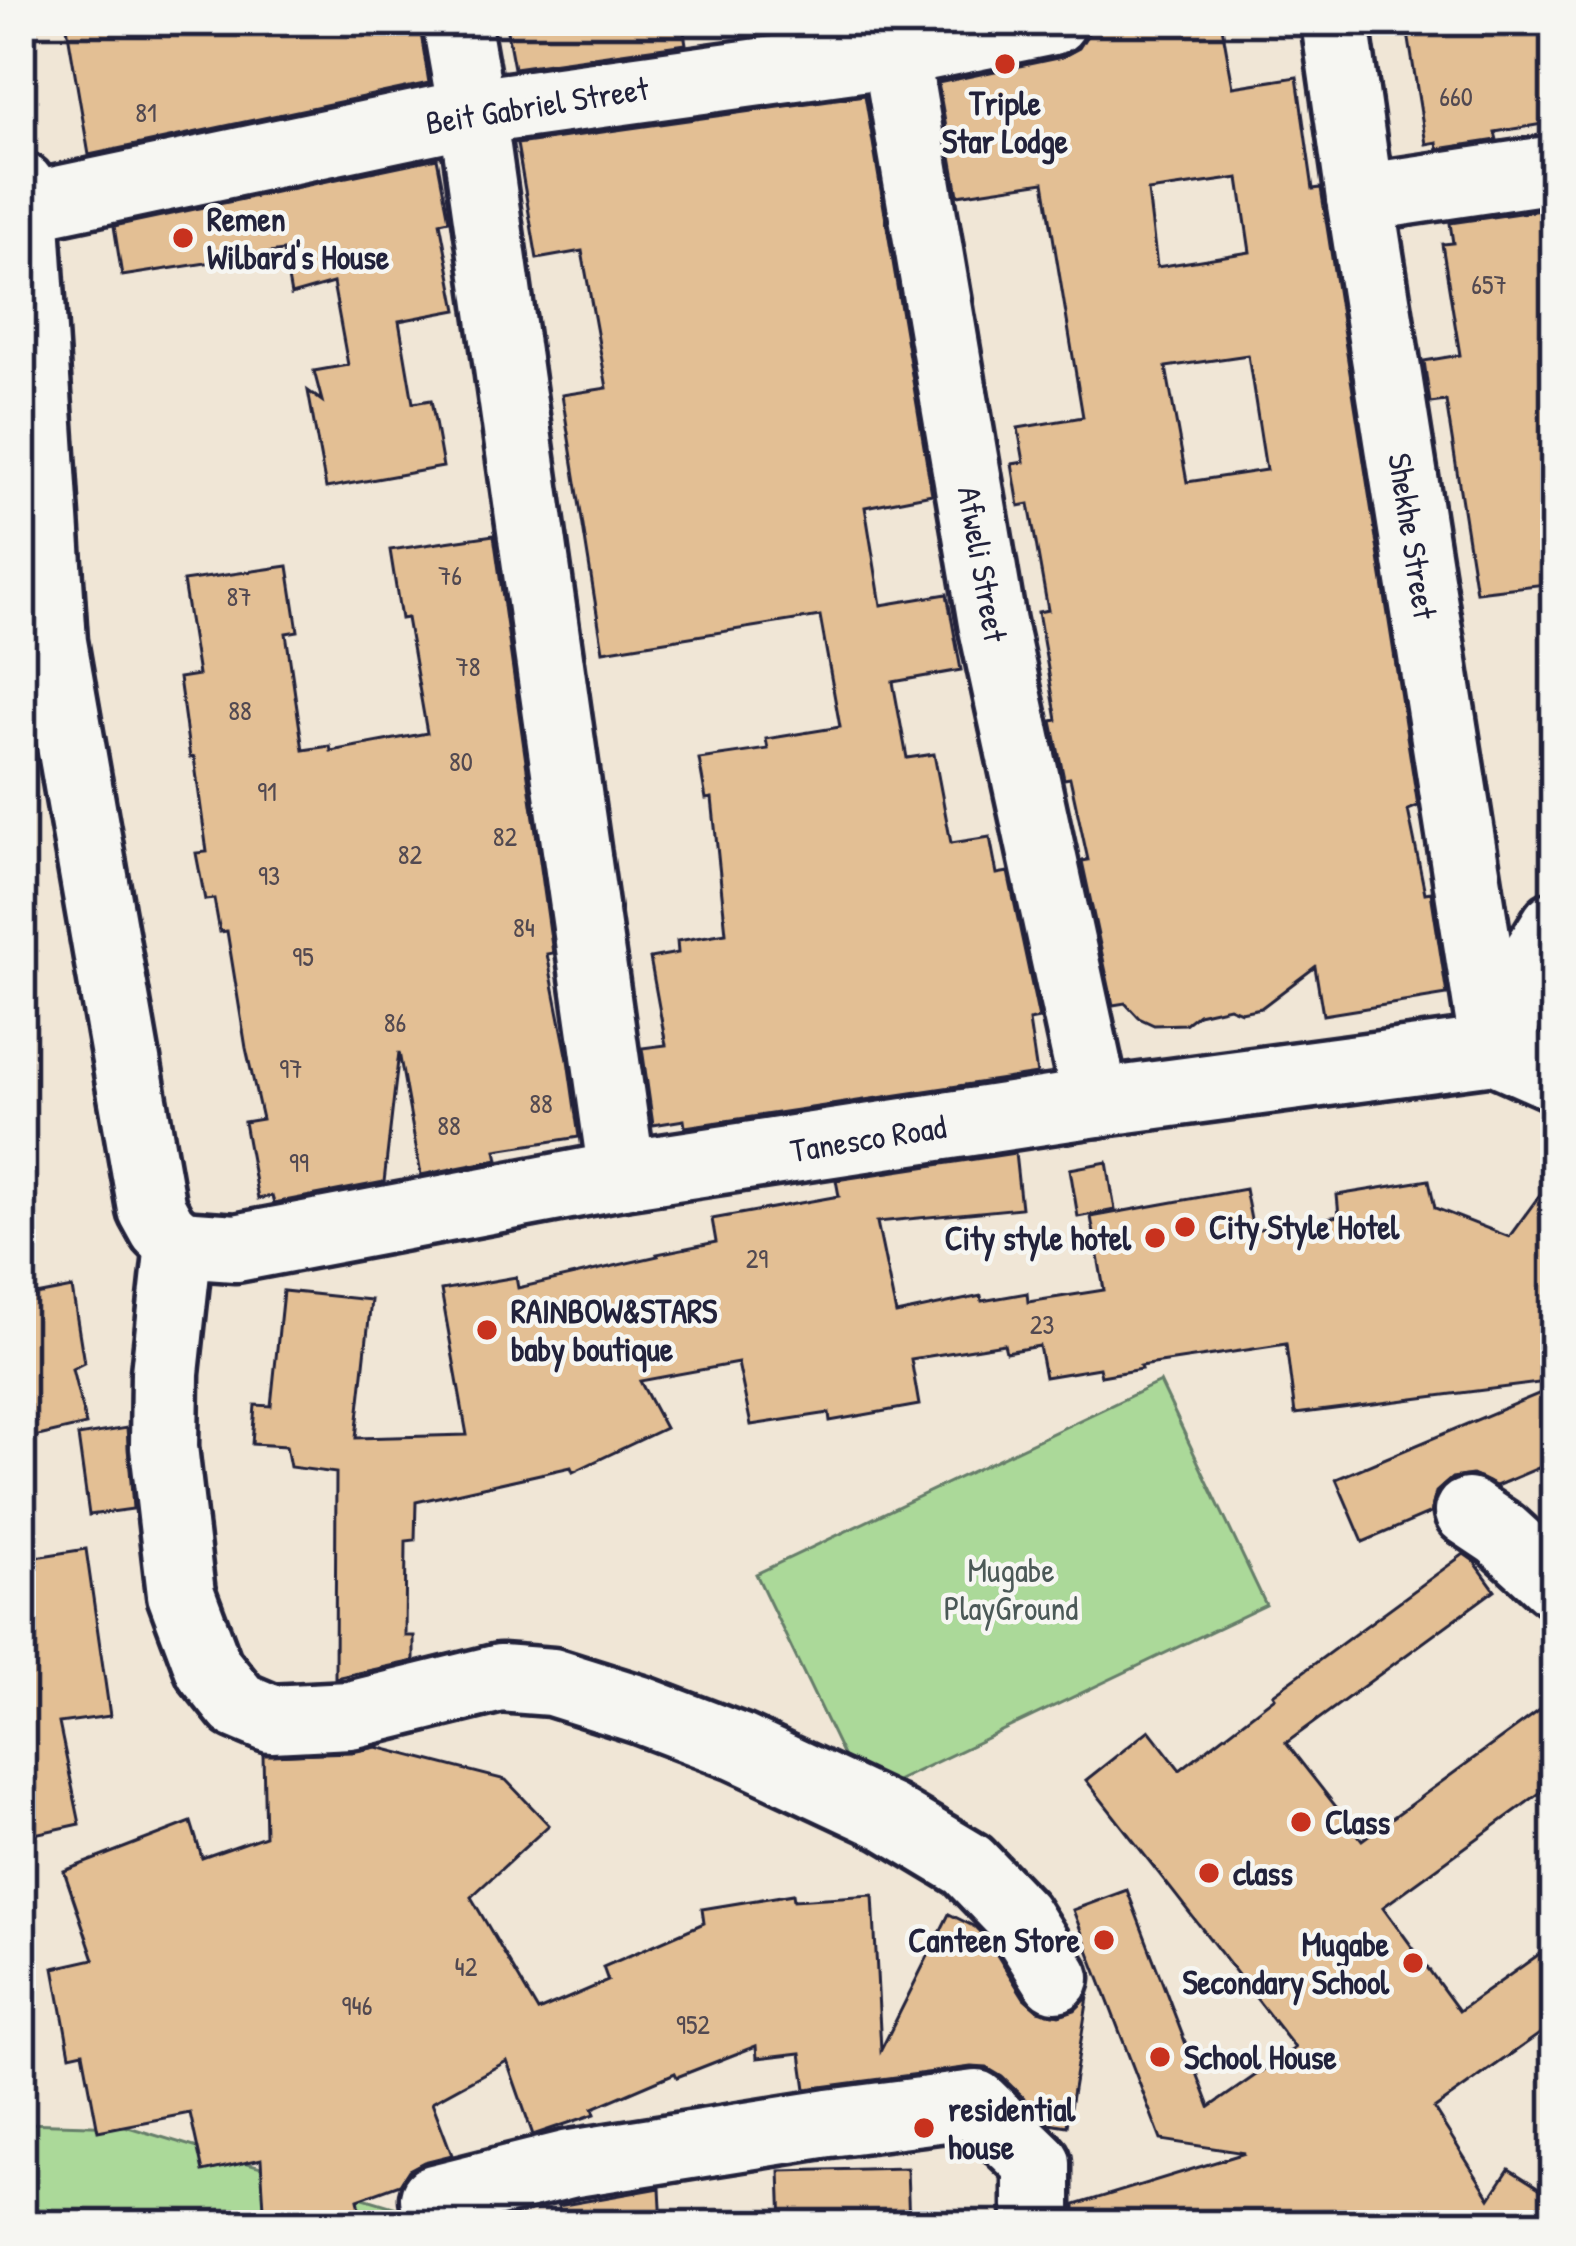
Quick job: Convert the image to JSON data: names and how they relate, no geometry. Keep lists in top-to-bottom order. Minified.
{"streets":{"street":["Beit Gabriel Street","Shekhe Street","Afweli Street","Tanesco Road"]},"crossings":[["Beit Gabriel Street","Afweli Street"],["Shekhe Street","Tanesco Road"],["Afweli Street","Tanesco Road"]],"parks":["Mugabe PlayGround"],"places":["Triple Star Lodge","Remen Wilbard's House","City Style Hotel","City style hotel","RAINBOW&STARS baby boutique","Class","class","Canteen Store","Mugabe Secondary School","School House","residential house"],"house_numbers":["660","81","657","76","87","78","88","80","91","82","82","93","84","95","86","97","88","88","99","29","23","42","946","952"]}
